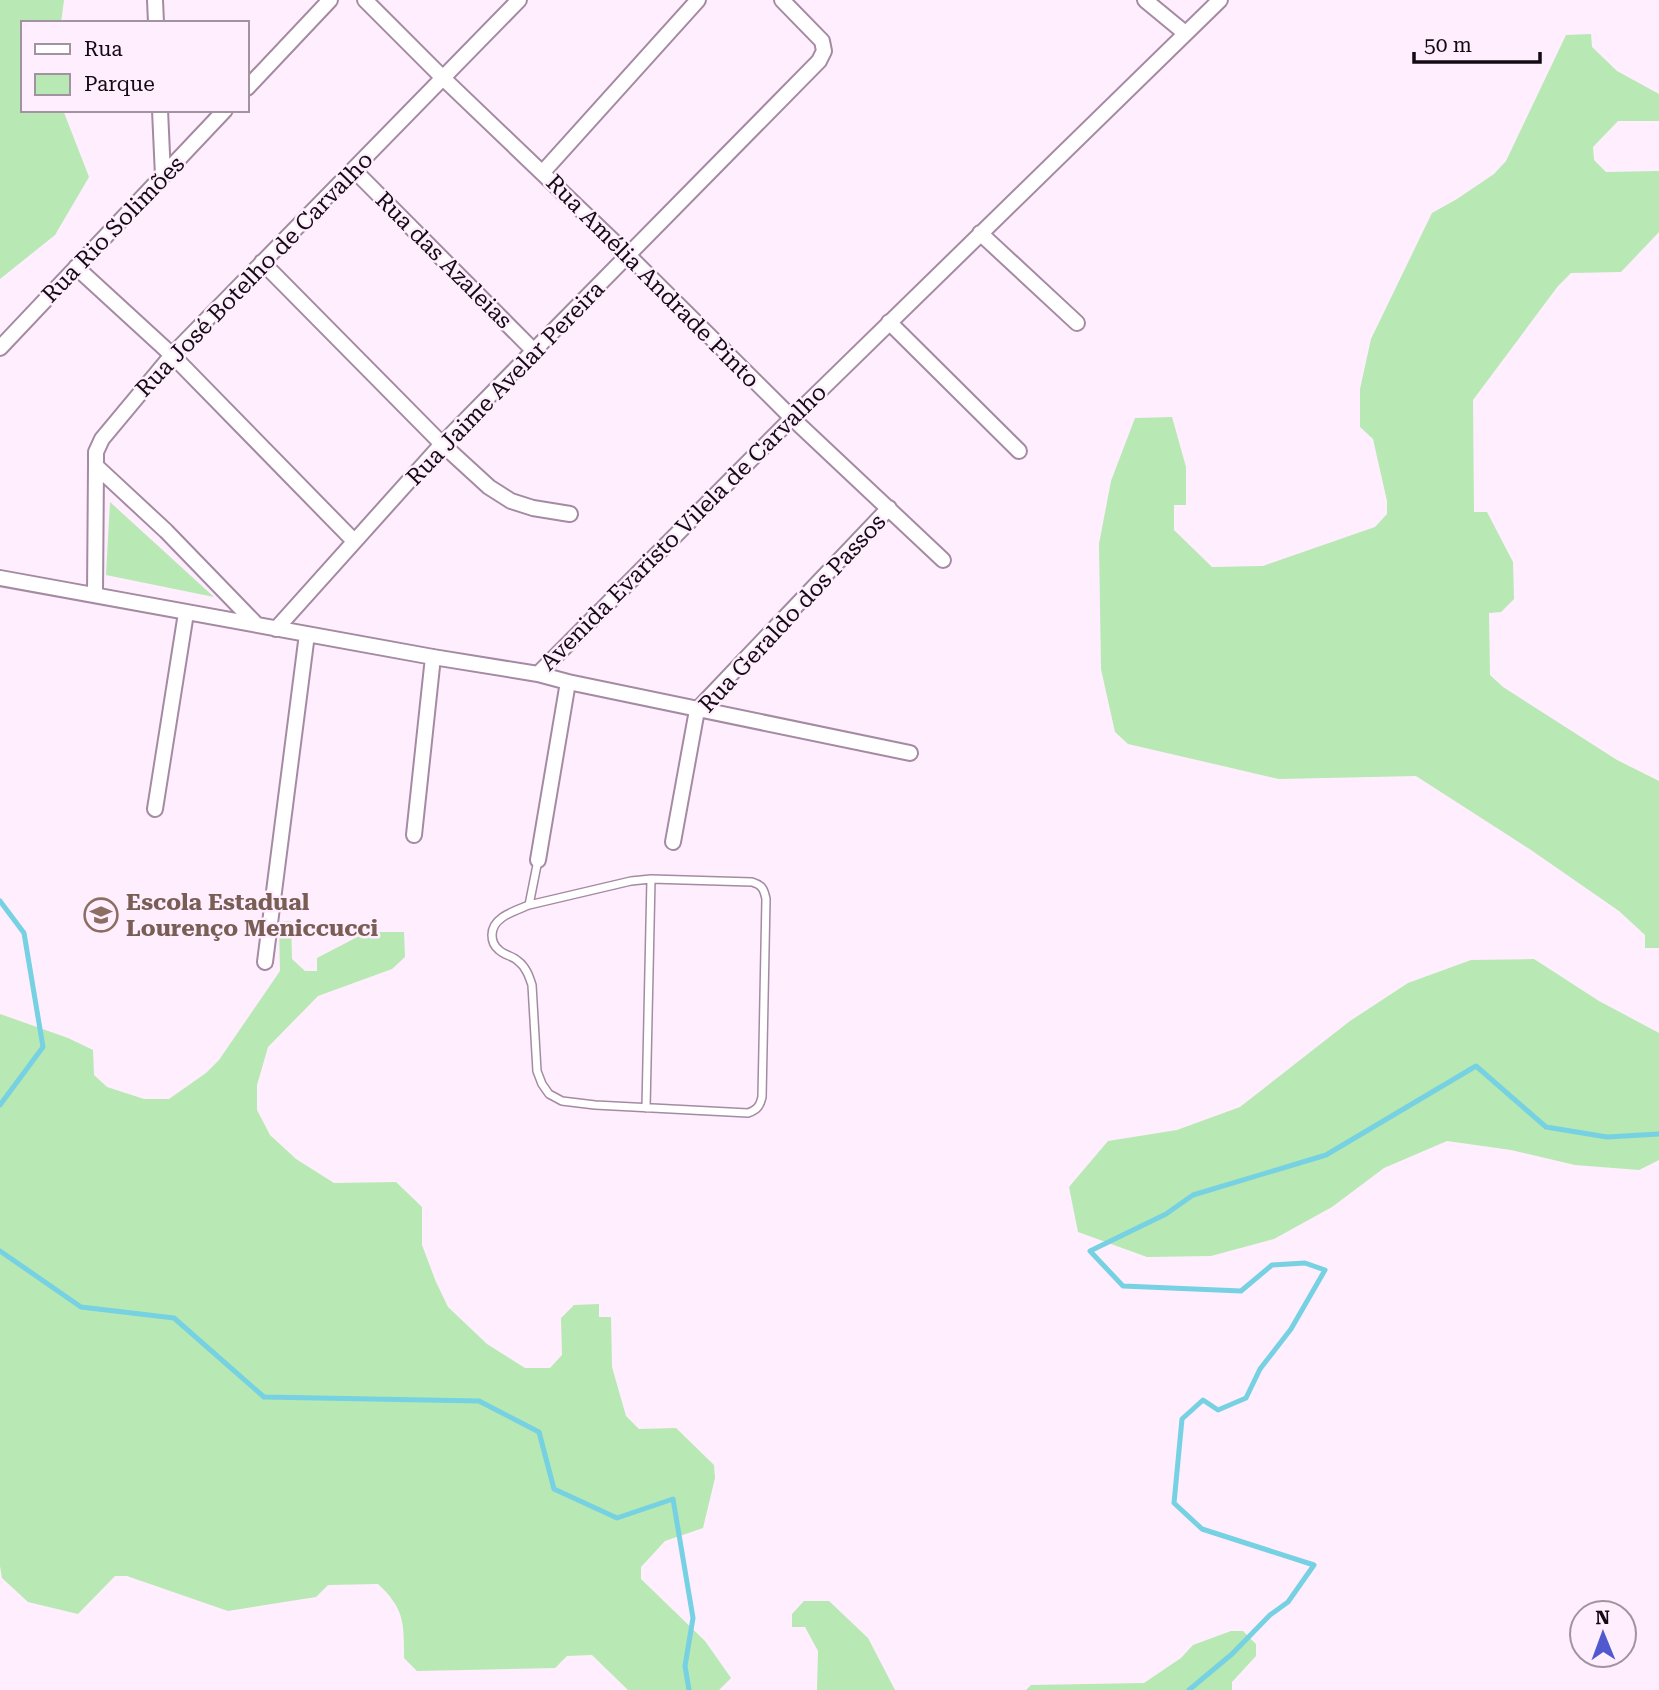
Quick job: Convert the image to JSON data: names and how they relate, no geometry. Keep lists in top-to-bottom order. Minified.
{"streets":{"street":["Rua Rio Solimões","Rua das Azaleias","Rua José Botelho de Carvalho","Rua Amélia Andrade Pinto","Rua Jaime Avelar Pereira","Avenida Evaristo Vilela de Carvalho","Rua Geraldo dos Passos"]},"crossings":[["Rua das Azaleias","Rua José Botelho de Carvalho"],["Rua das Azaleias","Rua Jaime Avelar Pereira"],["Rua José Botelho de Carvalho","Rua Amélia Andrade Pinto"],["Rua José Botelho de Carvalho","Avenida Evaristo Vilela de Carvalho"],["Rua Amélia Andrade Pinto","Rua Jaime Avelar Pereira"],["Rua Amélia Andrade Pinto","Avenida Evaristo Vilela de Carvalho"],["Rua Amélia Andrade Pinto","Rua Geraldo dos Passos"],["Rua Jaime Avelar Pereira","Avenida Evaristo Vilela de Carvalho"]],"places":{"school or university":["Escola Estadual Lourenço Meniccucci"]},"legend":["Rua","Parque"],"scale_bar":"50 m","north":"top"}
